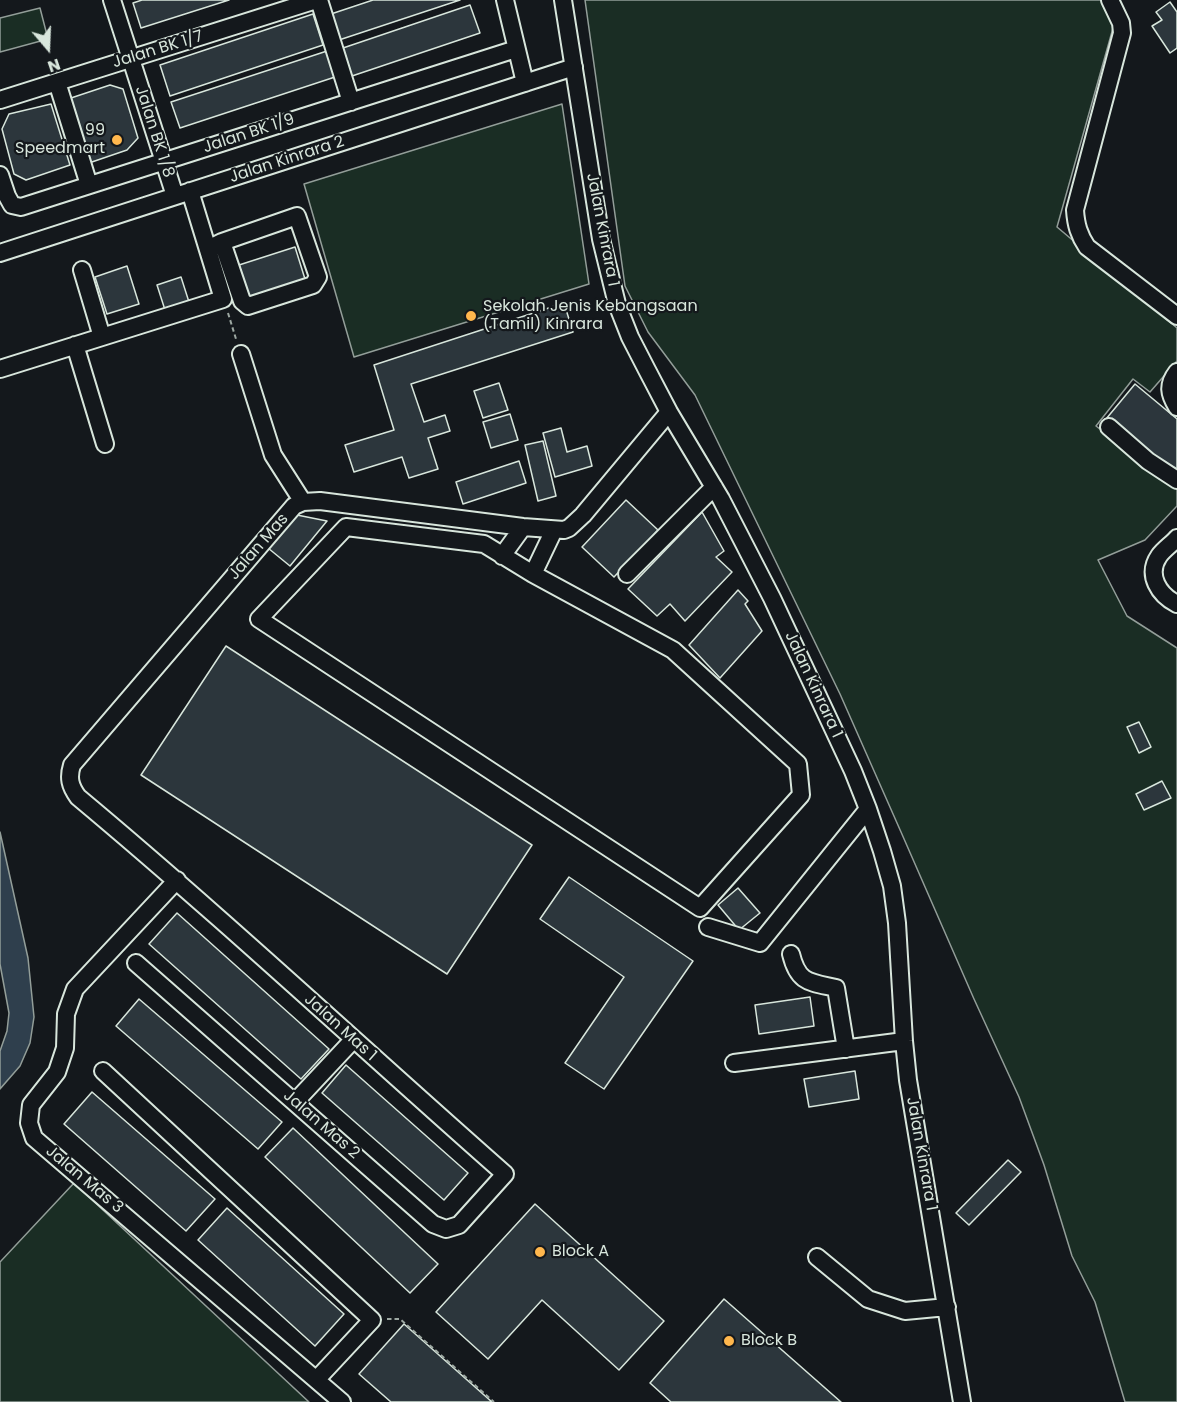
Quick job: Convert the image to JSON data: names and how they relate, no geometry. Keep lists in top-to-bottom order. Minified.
{"streets":{"street":["Jalan BK 1/7","Jalan BK 1/8","Jalan BK 1/9","Jalan Kinrara 2","Jalan Kinrara 1","Jalan Mas","Jalan Mas 1","Jalan Mas 2","Jalan Mas 3"]},"crossings":[["Jalan BK 1/7","Jalan BK 1/8"],["Jalan BK 1/8","Jalan BK 1/9"],["Jalan BK 1/8","Jalan Kinrara 2"],["Jalan Kinrara 2","Jalan Kinrara 1"],["Jalan Mas","Jalan Mas 1"],["Jalan Mas","Jalan Mas 3"],["Jalan Mas 1","Jalan Mas 2"],["Jalan Mas 1","Jalan Mas 3"]],"places":["99 Speedmart","Sekolah Jenis Kebangsaan (Tamil) Kinrara","Block A","Block B"],"north":"bottom"}
